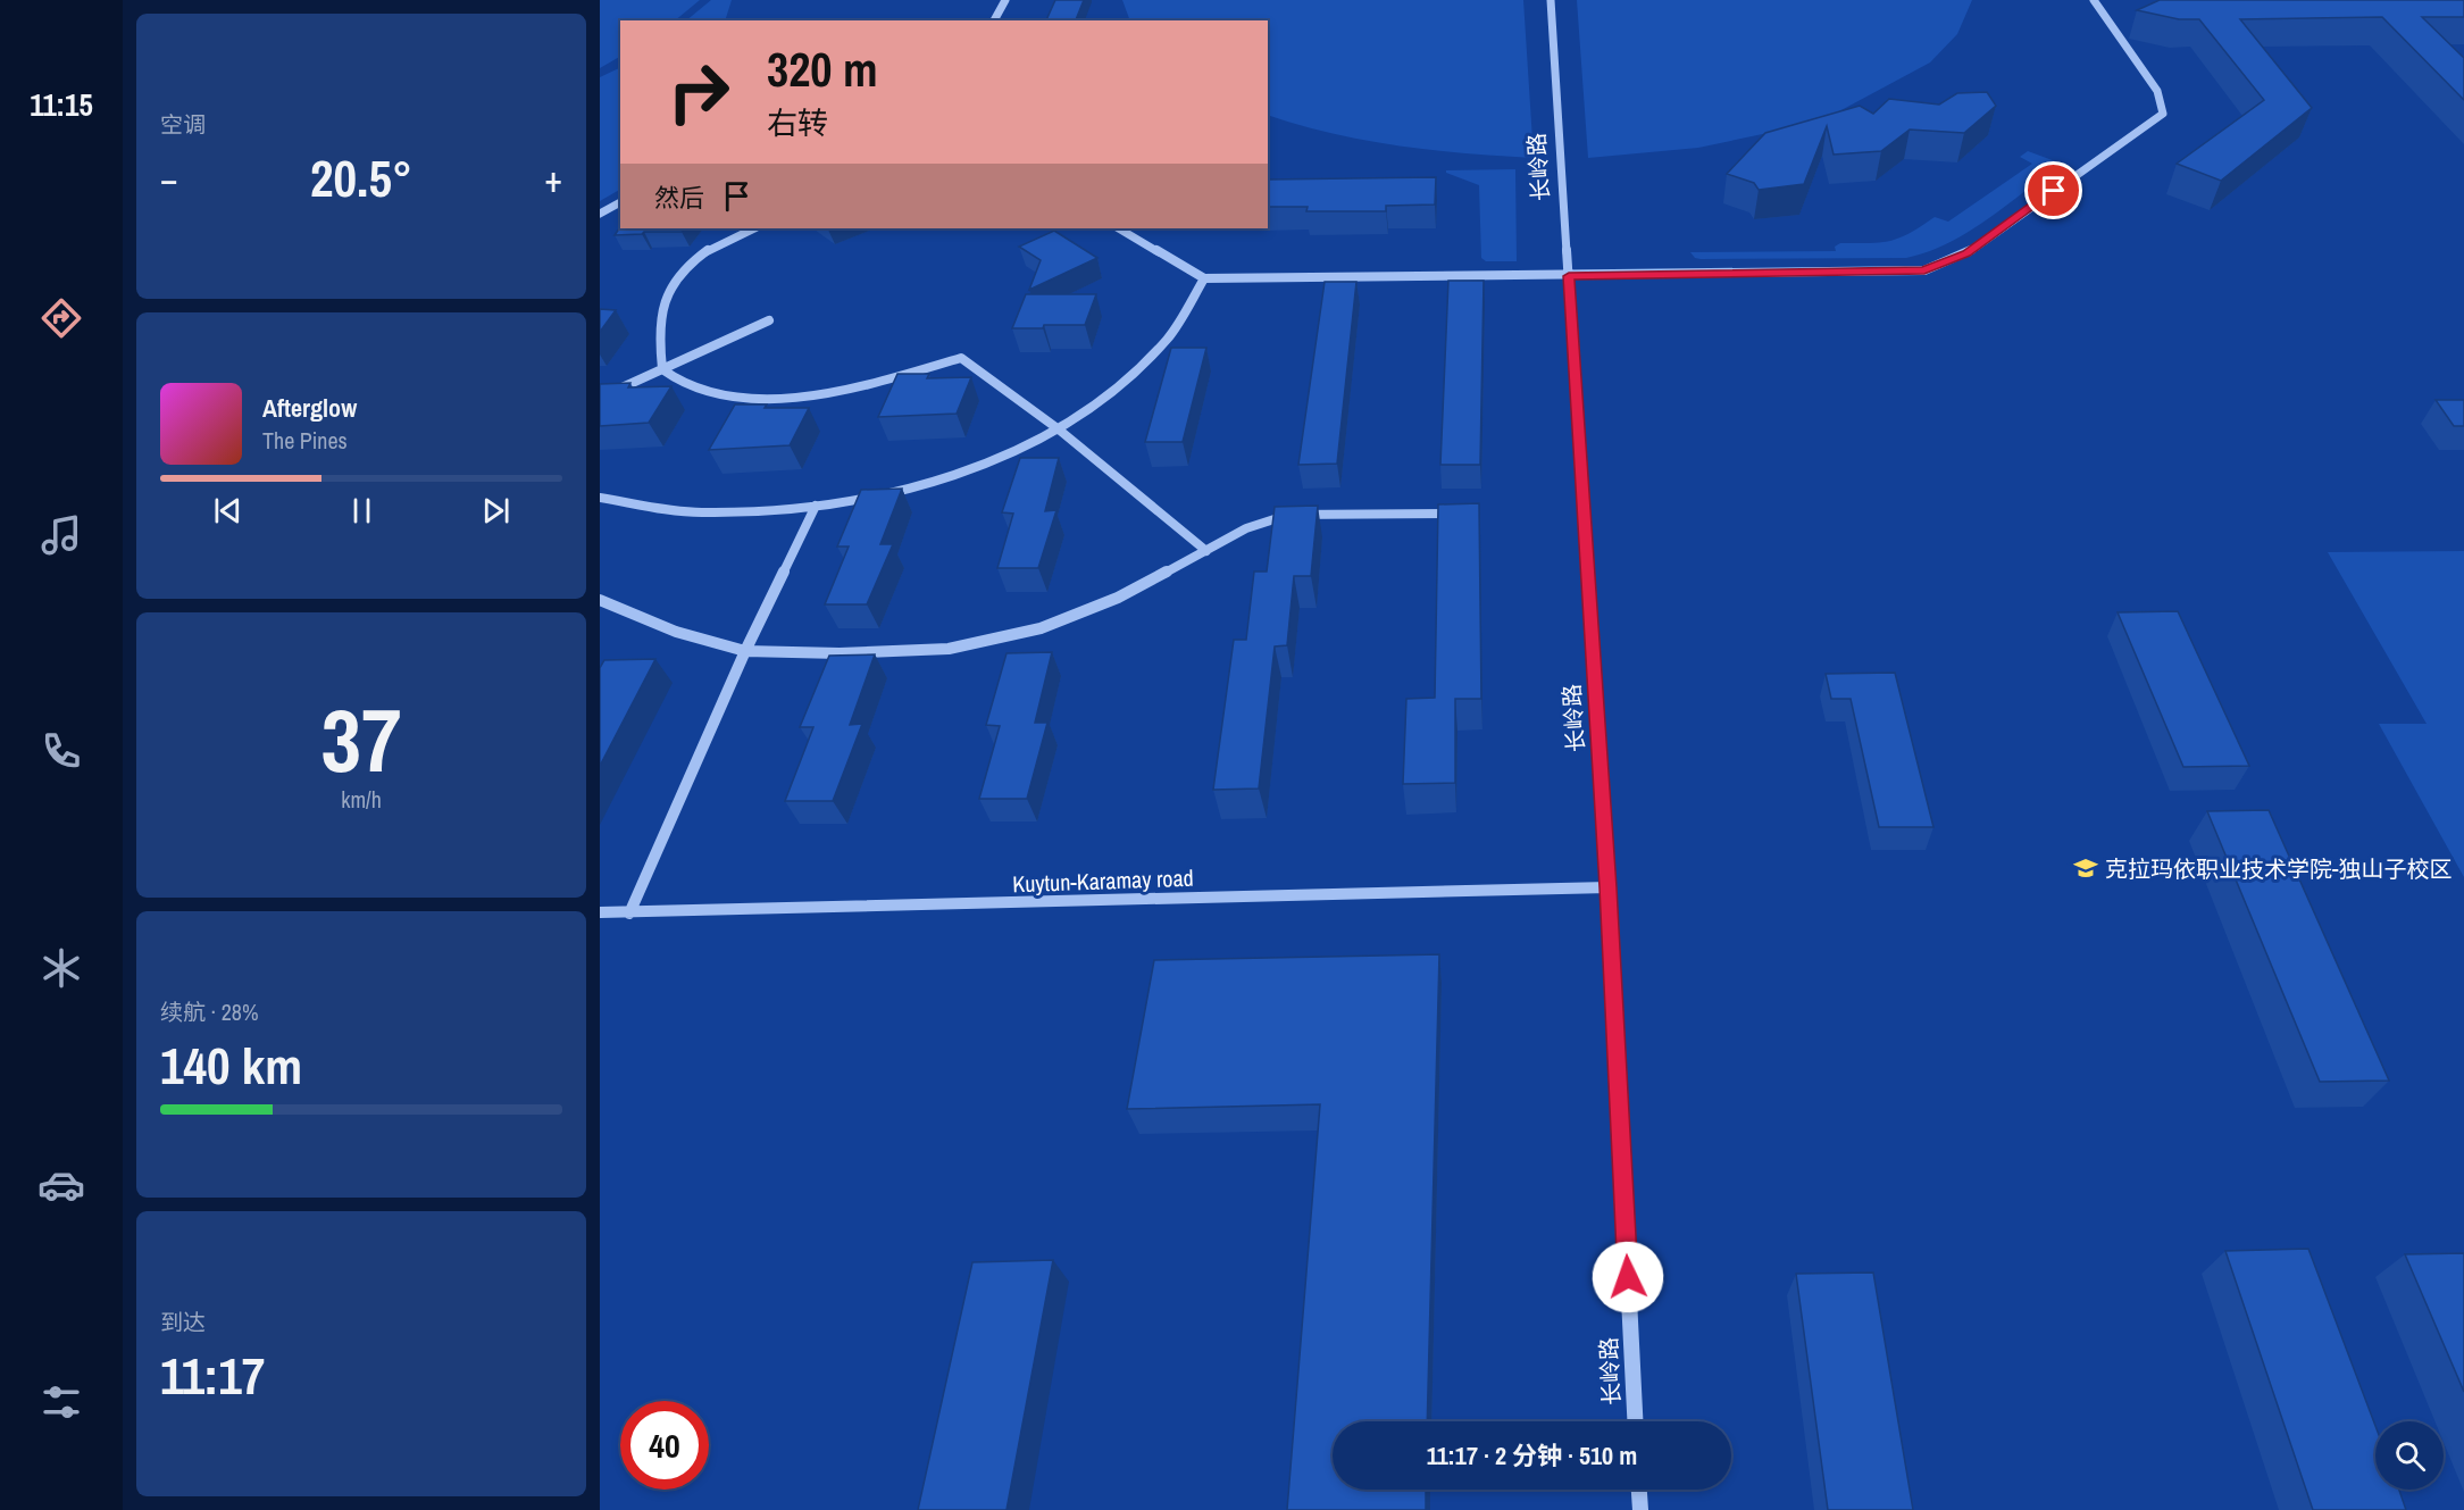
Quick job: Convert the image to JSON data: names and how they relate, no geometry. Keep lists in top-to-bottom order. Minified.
{"streets":{"street":["长岭路","Kuytun-Karamay road"]},"crossings":[["长岭路","Kuytun-Karamay road"]],"places":{"school or university":["克拉玛依职业技术学院-独山子校区"]},"page":{"tabs":"11:15","tile":["空调",["37","km/h"],["续航 · 28%","140 km"],["到达","11:17"]],"turn":["320 m","右转"],"heat":["−","20.5°","+"],"then":"然后","song":["Afterglow","The Pines"],"limit":"40","trip":"11:17 · 2 分钟 · 510 m"}}
